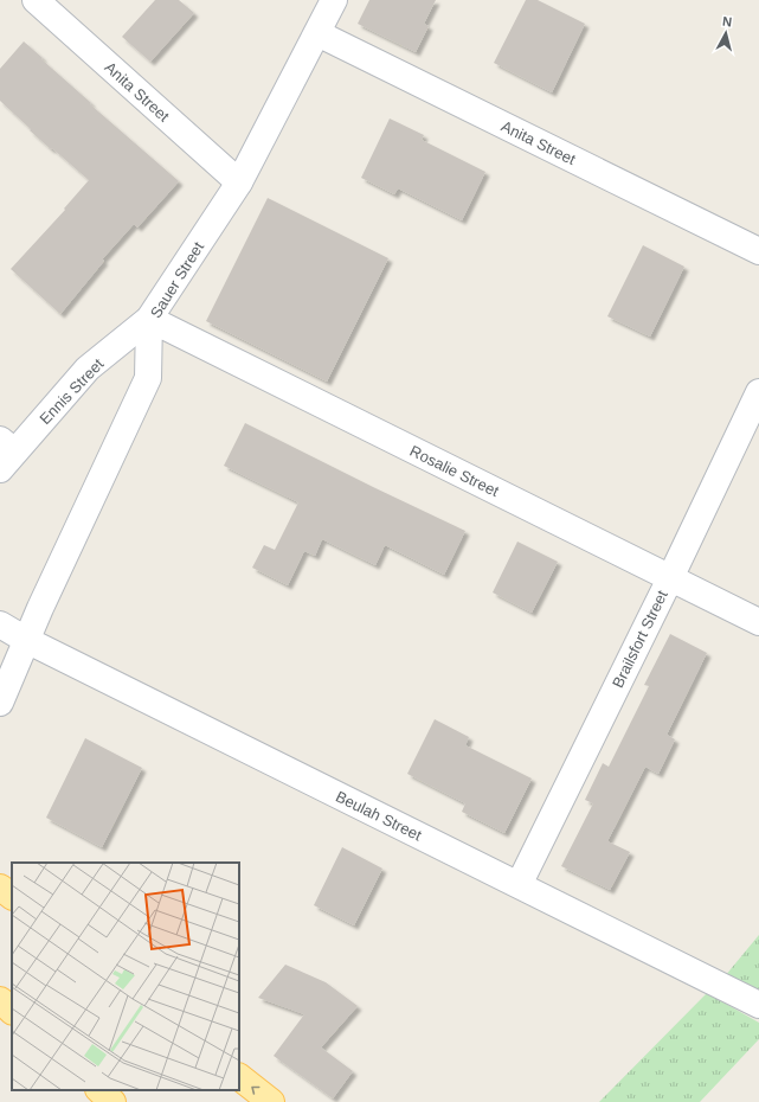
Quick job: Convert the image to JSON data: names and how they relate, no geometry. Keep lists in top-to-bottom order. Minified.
{"streets":{"street":["Anita Street","Sauer Street","Ennis Street","Rosalie Street","Brailsfort Street","Beulah Street"]},"crossings":[["Anita Street","Sauer Street"],["Sauer Street","Ennis Street"],["Sauer Street","Rosalie Street"],["Sauer Street","Beulah Street"],["Ennis Street","Rosalie Street"],["Rosalie Street","Brailsfort Street"],["Brailsfort Street","Beulah Street"]],"north":"top"}
